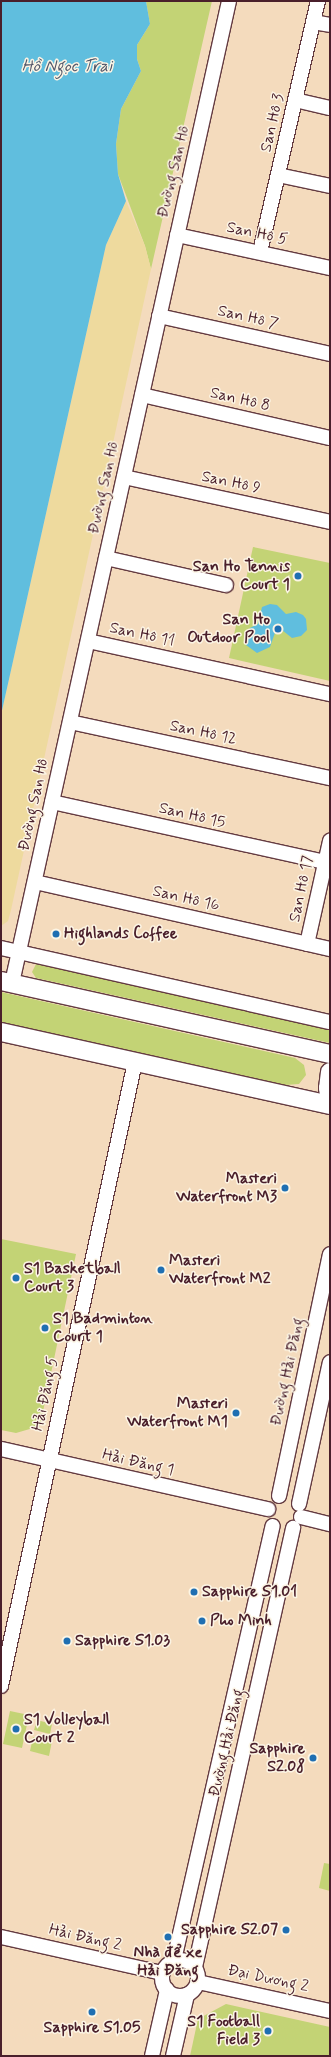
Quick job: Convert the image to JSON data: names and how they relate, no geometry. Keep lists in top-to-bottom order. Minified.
{"streets":{"street":["San Hô 3","Đường San Hô","San Hô 5","San Hô 7","San Hô 8","San Hô 9","San Hô 11","San Hô 12","San Hô 15","San Hô 17","San Hô 16","Đường Hải Đăng","Hải Đăng 5","Hải Đăng 1","Hải Đăng 2","Đại Dương 2"]},"crossings":[["San Hô 3","San Hô 5"],["Đường San Hô","San Hô 5"],["Đường San Hô","San Hô 7"],["Đường San Hô","San Hô 8"],["Đường San Hô","San Hô 9"],["Đường San Hô","San Hô 11"],["Đường San Hô","San Hô 12"],["Đường San Hô","San Hô 15"],["Đường San Hô","San Hô 16"],["San Hô 15","San Hô 17"],["San Hô 17","San Hô 16"],["Đường Hải Đăng","Hải Đăng 1"],["Đường Hải Đăng","Hải Đăng 2"],["Đường Hải Đăng","Đại Dương 2"],["Hải Đăng 5","Hải Đăng 1"],["Hải Đăng 2","Đại Dương 2"]],"water":["Hồ Ngọc Trai"],"places":["San Ho Tennis Court 1","San Ho Outdoor Pool","Highlands Coffee","Masteri Waterfront M3","Masteri Waterfront M2","S1 Basketball Court 3","S1 Badminton Court 1","Masteri Waterfront M1","Sapphire S1.01","Pho Minh","Sapphire S1.03","S1 Volleyball Court 2","Sapphire S2.08","Sapphire S2.07","Nhà để xe Hải Đăng","Sapphire S1.05","S1 Football Field 3"]}
